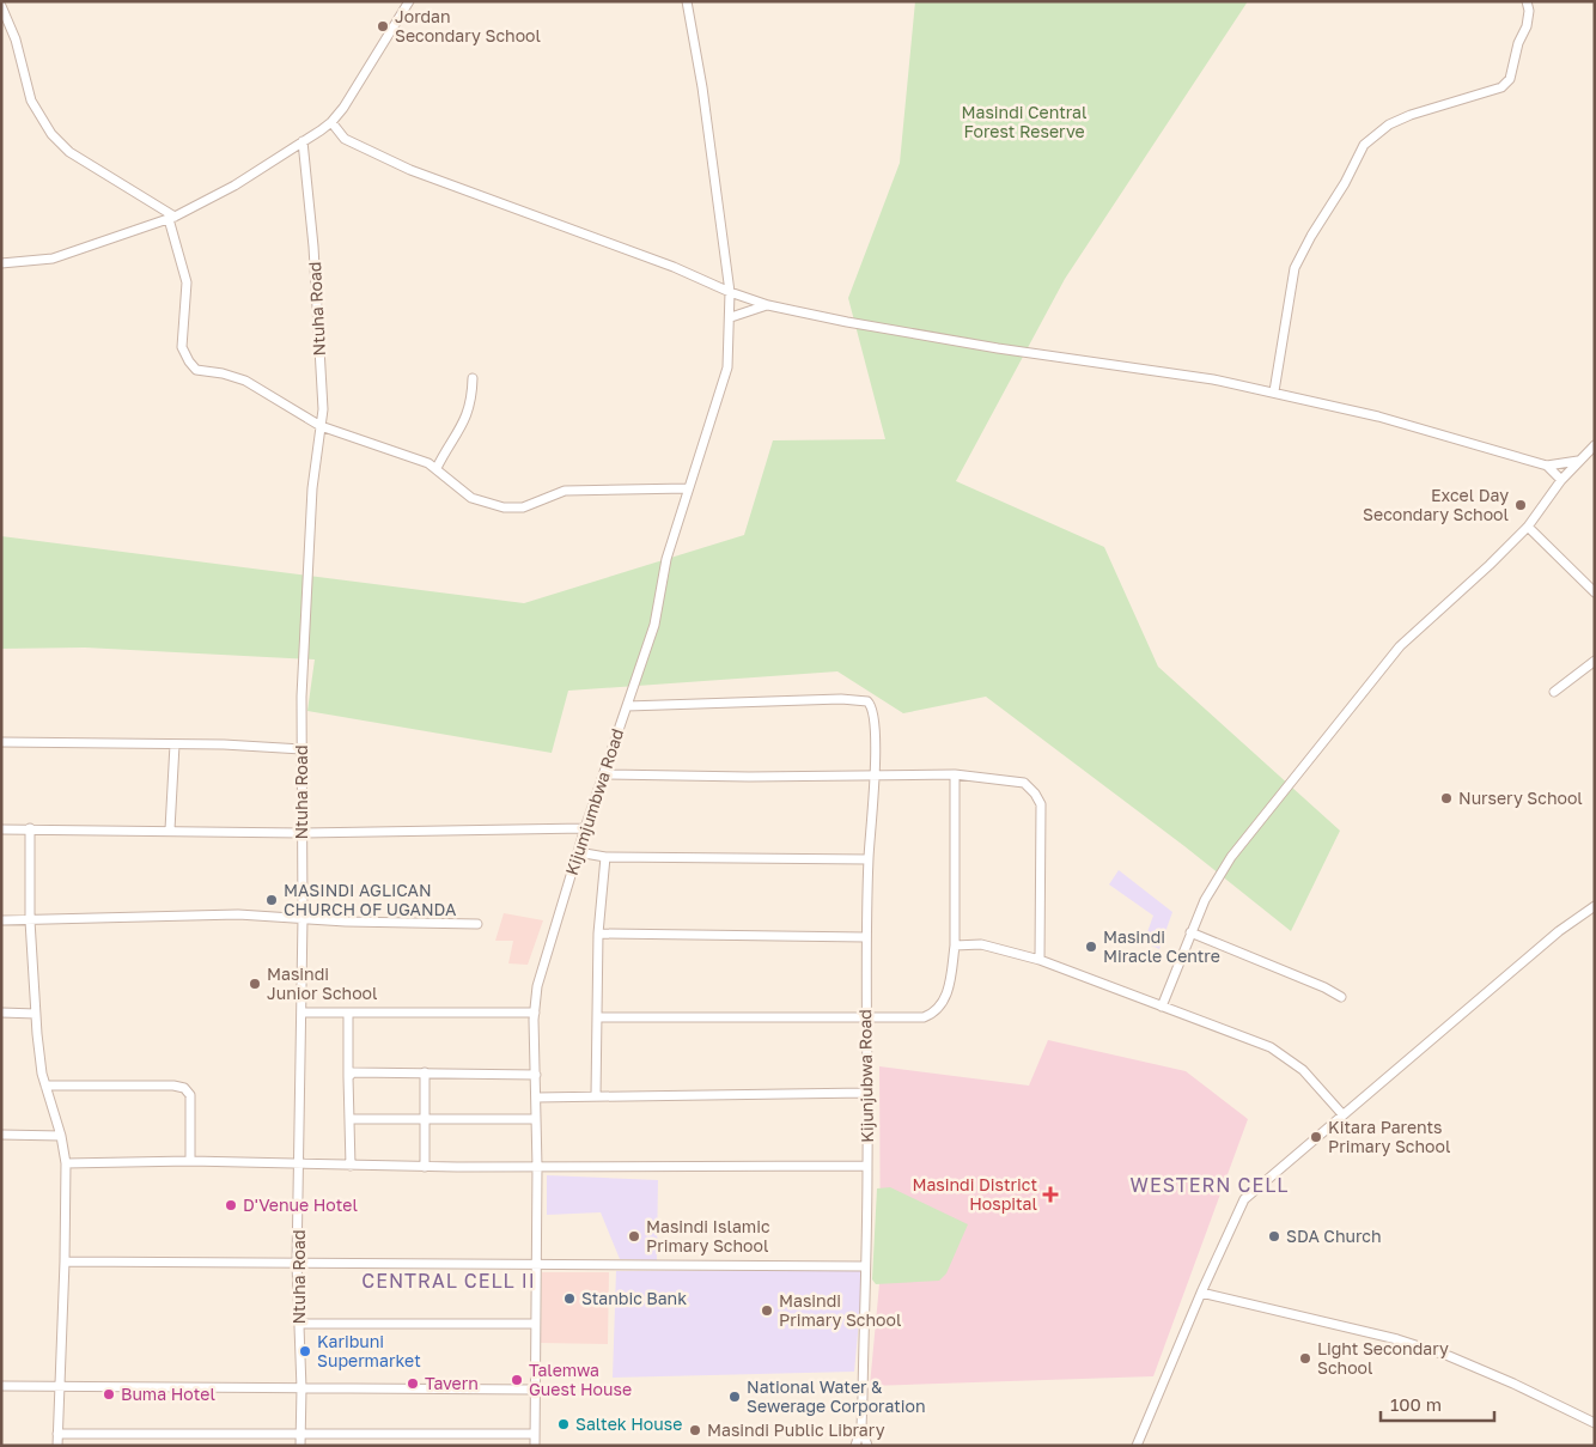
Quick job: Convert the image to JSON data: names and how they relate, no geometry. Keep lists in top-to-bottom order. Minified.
{"streets":{"street":["Ntuha Road","Kijumjumbwa Road","Kijunjubwa Road"]},"crossings":[["Kijumjumbwa Road","Kijunjubwa Road"]],"districts":["WESTERN CELL","CENTRAL CELL II"],"parks":["Masindi Central Forest Reserve"],"places":{"other":["Jordan Secondary School","Excel Day Secondary School","Nursery School","MASINDI AGLICAN CHURCH OF UGANDA","Masindi Miracle Centre","Masindi Junior School","Kitara Parents Primary School","D'Venue Hotel","Masindi Islamic Primary School","SDA Church","Stanbic Bank","Masindi Primary School","Karibuni Supermarket","Light Secondary School","Talemwa Guest House","Tavern","Buma Hotel","National Water & Sewerage Corporation","Saltek House","Masindi Public Library"],"health":["Masindi District Hospital"]},"scale_bar":"100 m"}
